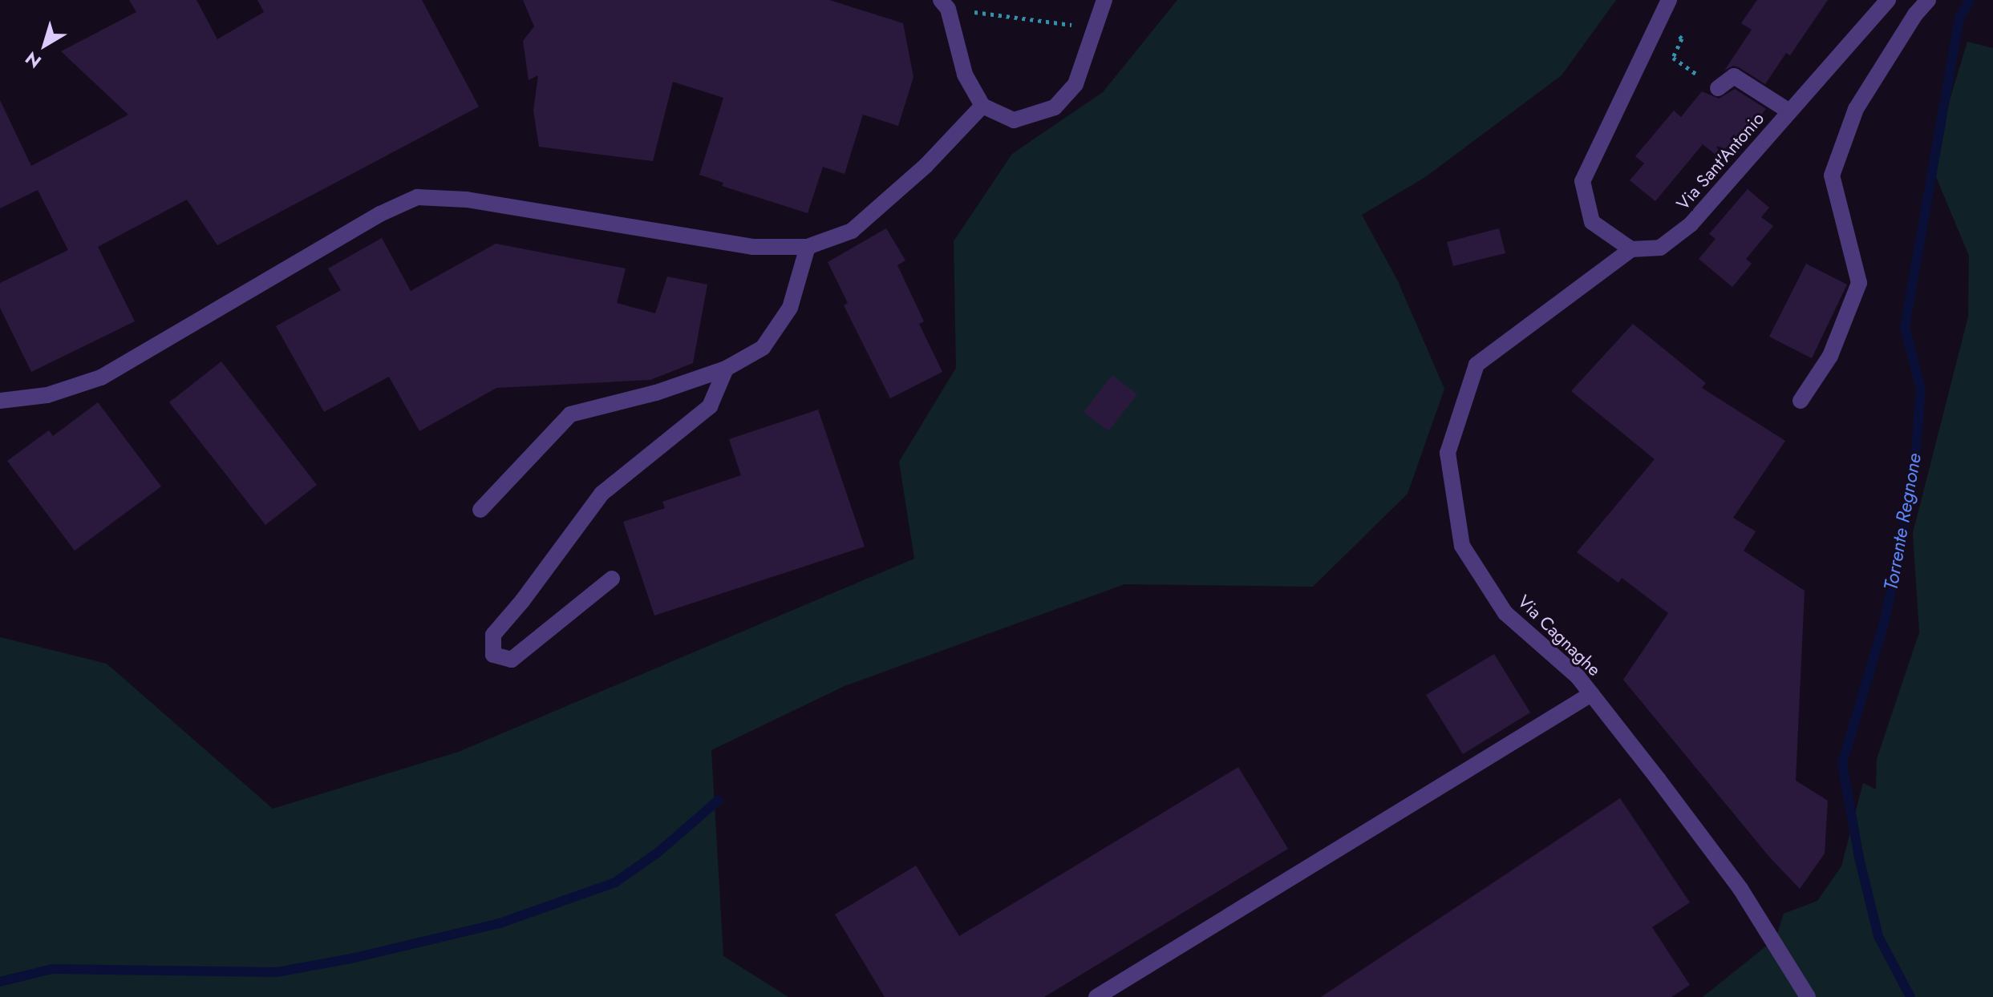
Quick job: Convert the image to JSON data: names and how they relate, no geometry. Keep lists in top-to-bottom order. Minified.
{"streets":{"street":["Via Sant'Antonio","Via Cagnaghe"]},"crossings":[["Via Sant'Antonio","Via Cagnaghe"]],"water":["Torrente Regnone"],"north":"bottom left"}
